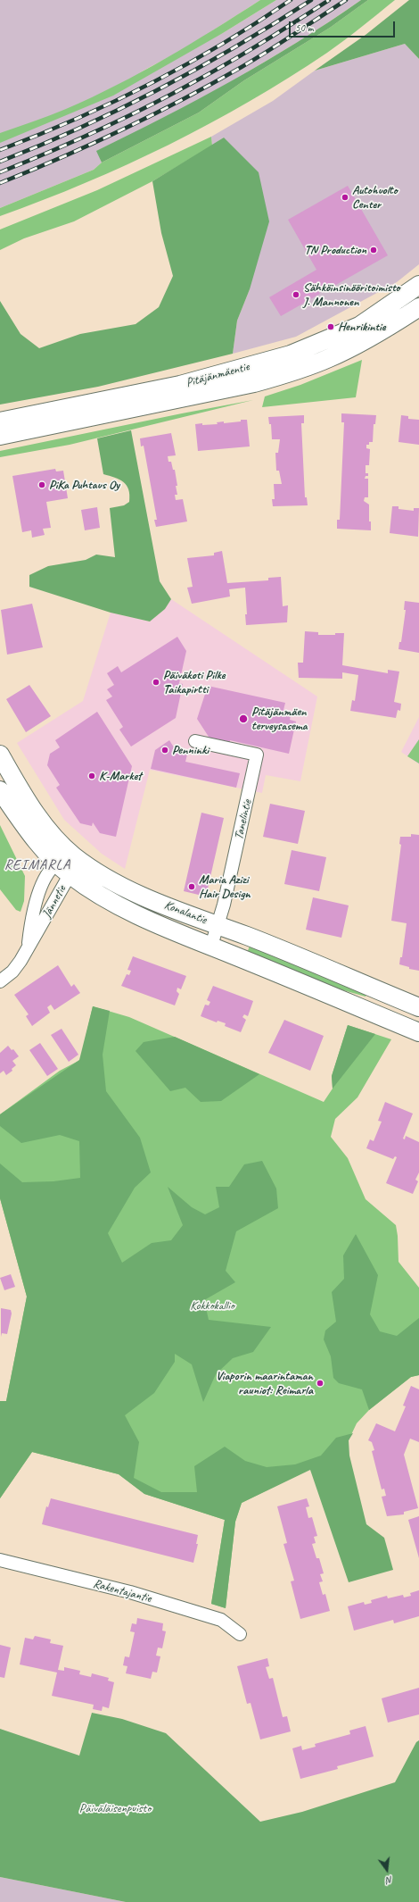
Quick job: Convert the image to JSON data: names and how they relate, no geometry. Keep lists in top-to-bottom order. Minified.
{"streets":{"main road":["Pitäjänmäentie","Konalantie"],"street":["Tanelintie","Jännetie","Rakentajantie"]},"crossings":[["Tanelintie","Konalantie"],["Jännetie","Konalantie"]],"districts":["REIMARLA"],"parks":["Kokkokallio","Päiväläisenpuisto"],"places":["Autohuolto Center","TN Production","Sähköinsinööritoimisto J. Mannonen","Henrikintie","PiKa Puhtaus Oy","Päiväkoti Pilke Taikapirtti","Pitäjänmäen terveysasema","Penninki","K-Market","Maria Azizi Hair Design","Viaporin maarintaman rauniot: Reimarla"],"scale_bar":"50 m","north":"bottom"}
